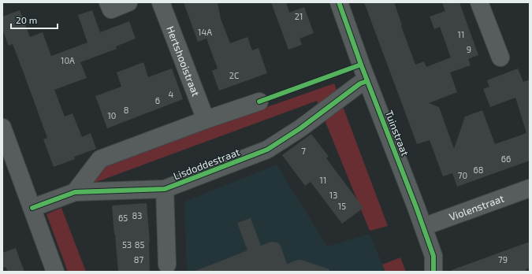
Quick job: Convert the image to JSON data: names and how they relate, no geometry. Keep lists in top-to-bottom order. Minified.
{"streets":{"street":["Hertshooistraat","Tuinstraat","Lisdoddestraat","Violenstraat"]},"crossings":[["Tuinstraat","Lisdoddestraat"],["Tuinstraat","Violenstraat"]],"house_numbers":["21","14A","11","9","10A","2C","4","6","8","10","7","66","68","70","11","13","15","83","65","53","85","87","79"],"scale_bar":"20 m"}
